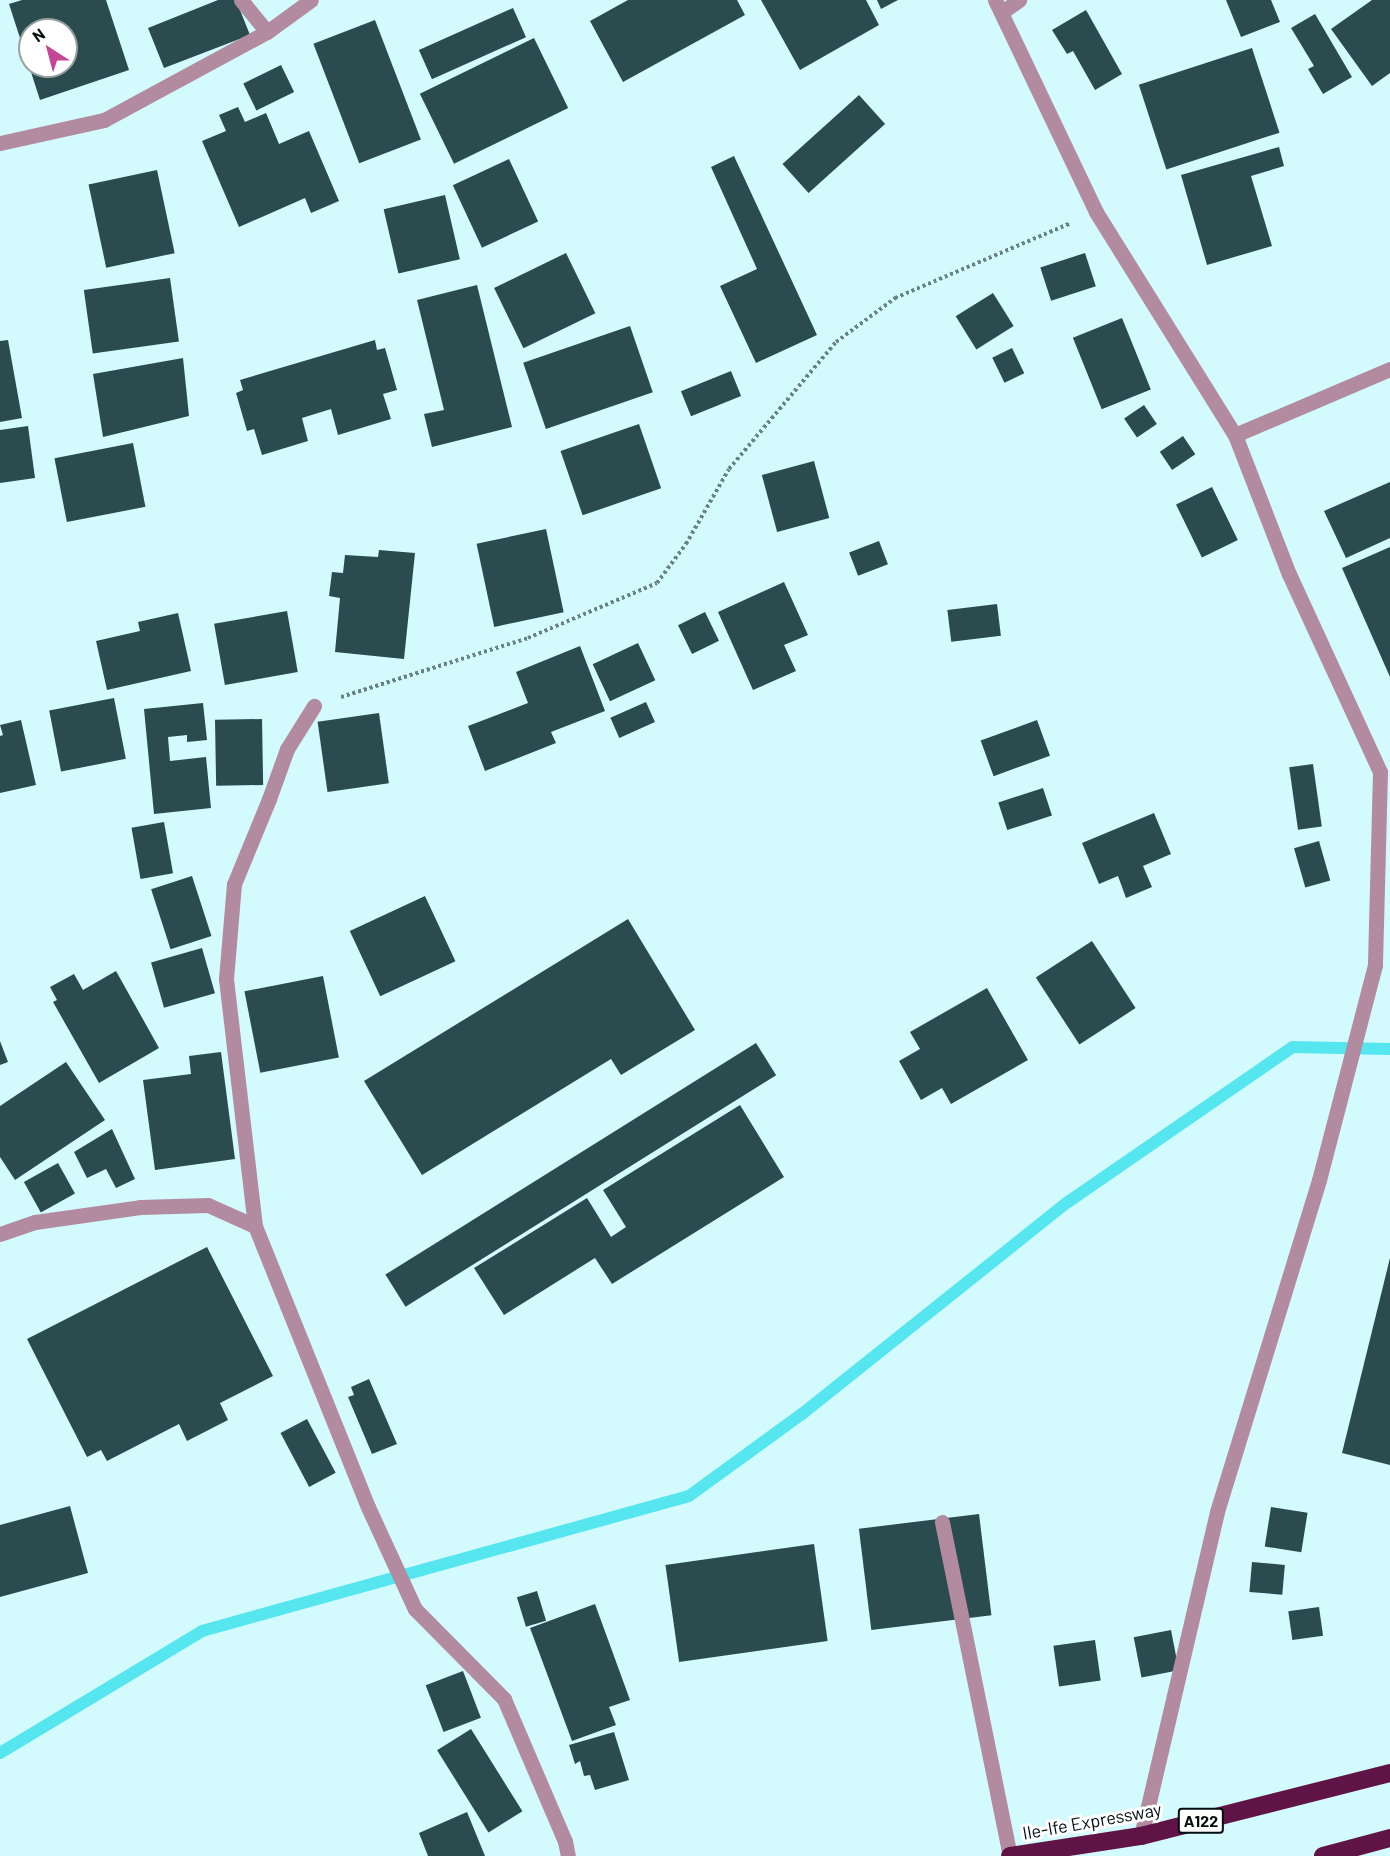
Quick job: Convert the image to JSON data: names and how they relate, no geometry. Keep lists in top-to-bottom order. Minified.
{"streets":{"highway":["Ile-Ife Expressway","A122"]},"north":"top left"}
